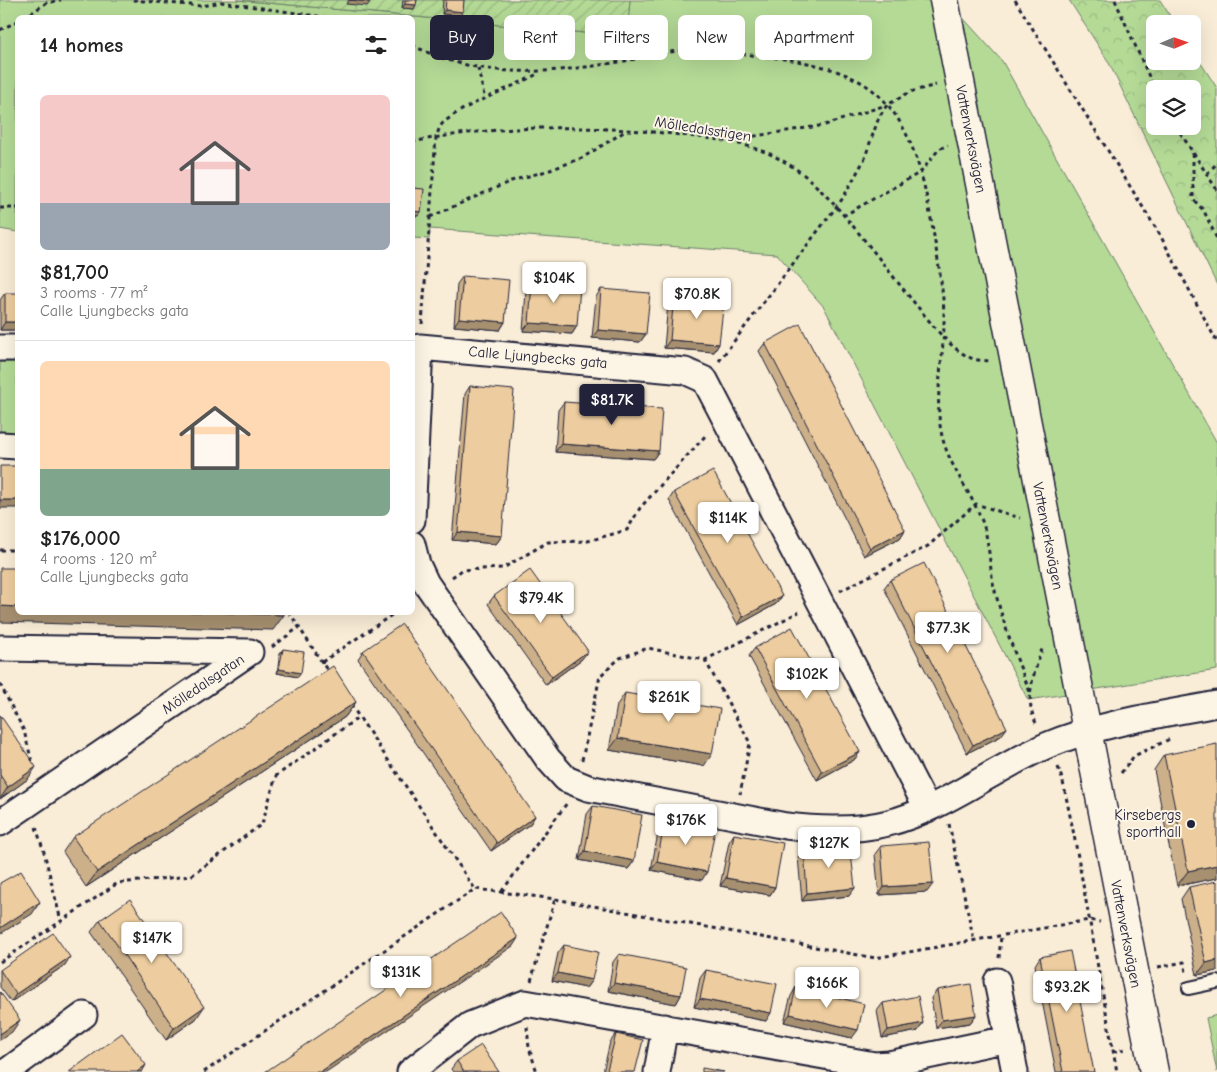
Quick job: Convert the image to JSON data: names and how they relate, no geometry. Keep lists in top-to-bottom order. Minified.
{"streets":{"street":["Vattenverksvägen","Calle Ljungbecks gata","Mölledalsgatan"],"path":["Mölledalsstigen"]},"places":["Kirsebergs sporthall"],"north":"right","page":{"chip":["Buy","Rent","Filters","New","Apartment"],"heading":"14 homes","list":[{"name":"$81,700","note":"3 rooms · 77 m² · Calle Ljungbecks gata"},{"name":"$176,000","note":"4 rooms · 120 m² · Calle Ljungbecks gata"}],"price":["$104K","$70.8K","$81.7K","$114K","$79.4K","$77.3K","$102K","$261K","$176K","$127K","$147K","$131K","$166K","$93.2K"]}}
